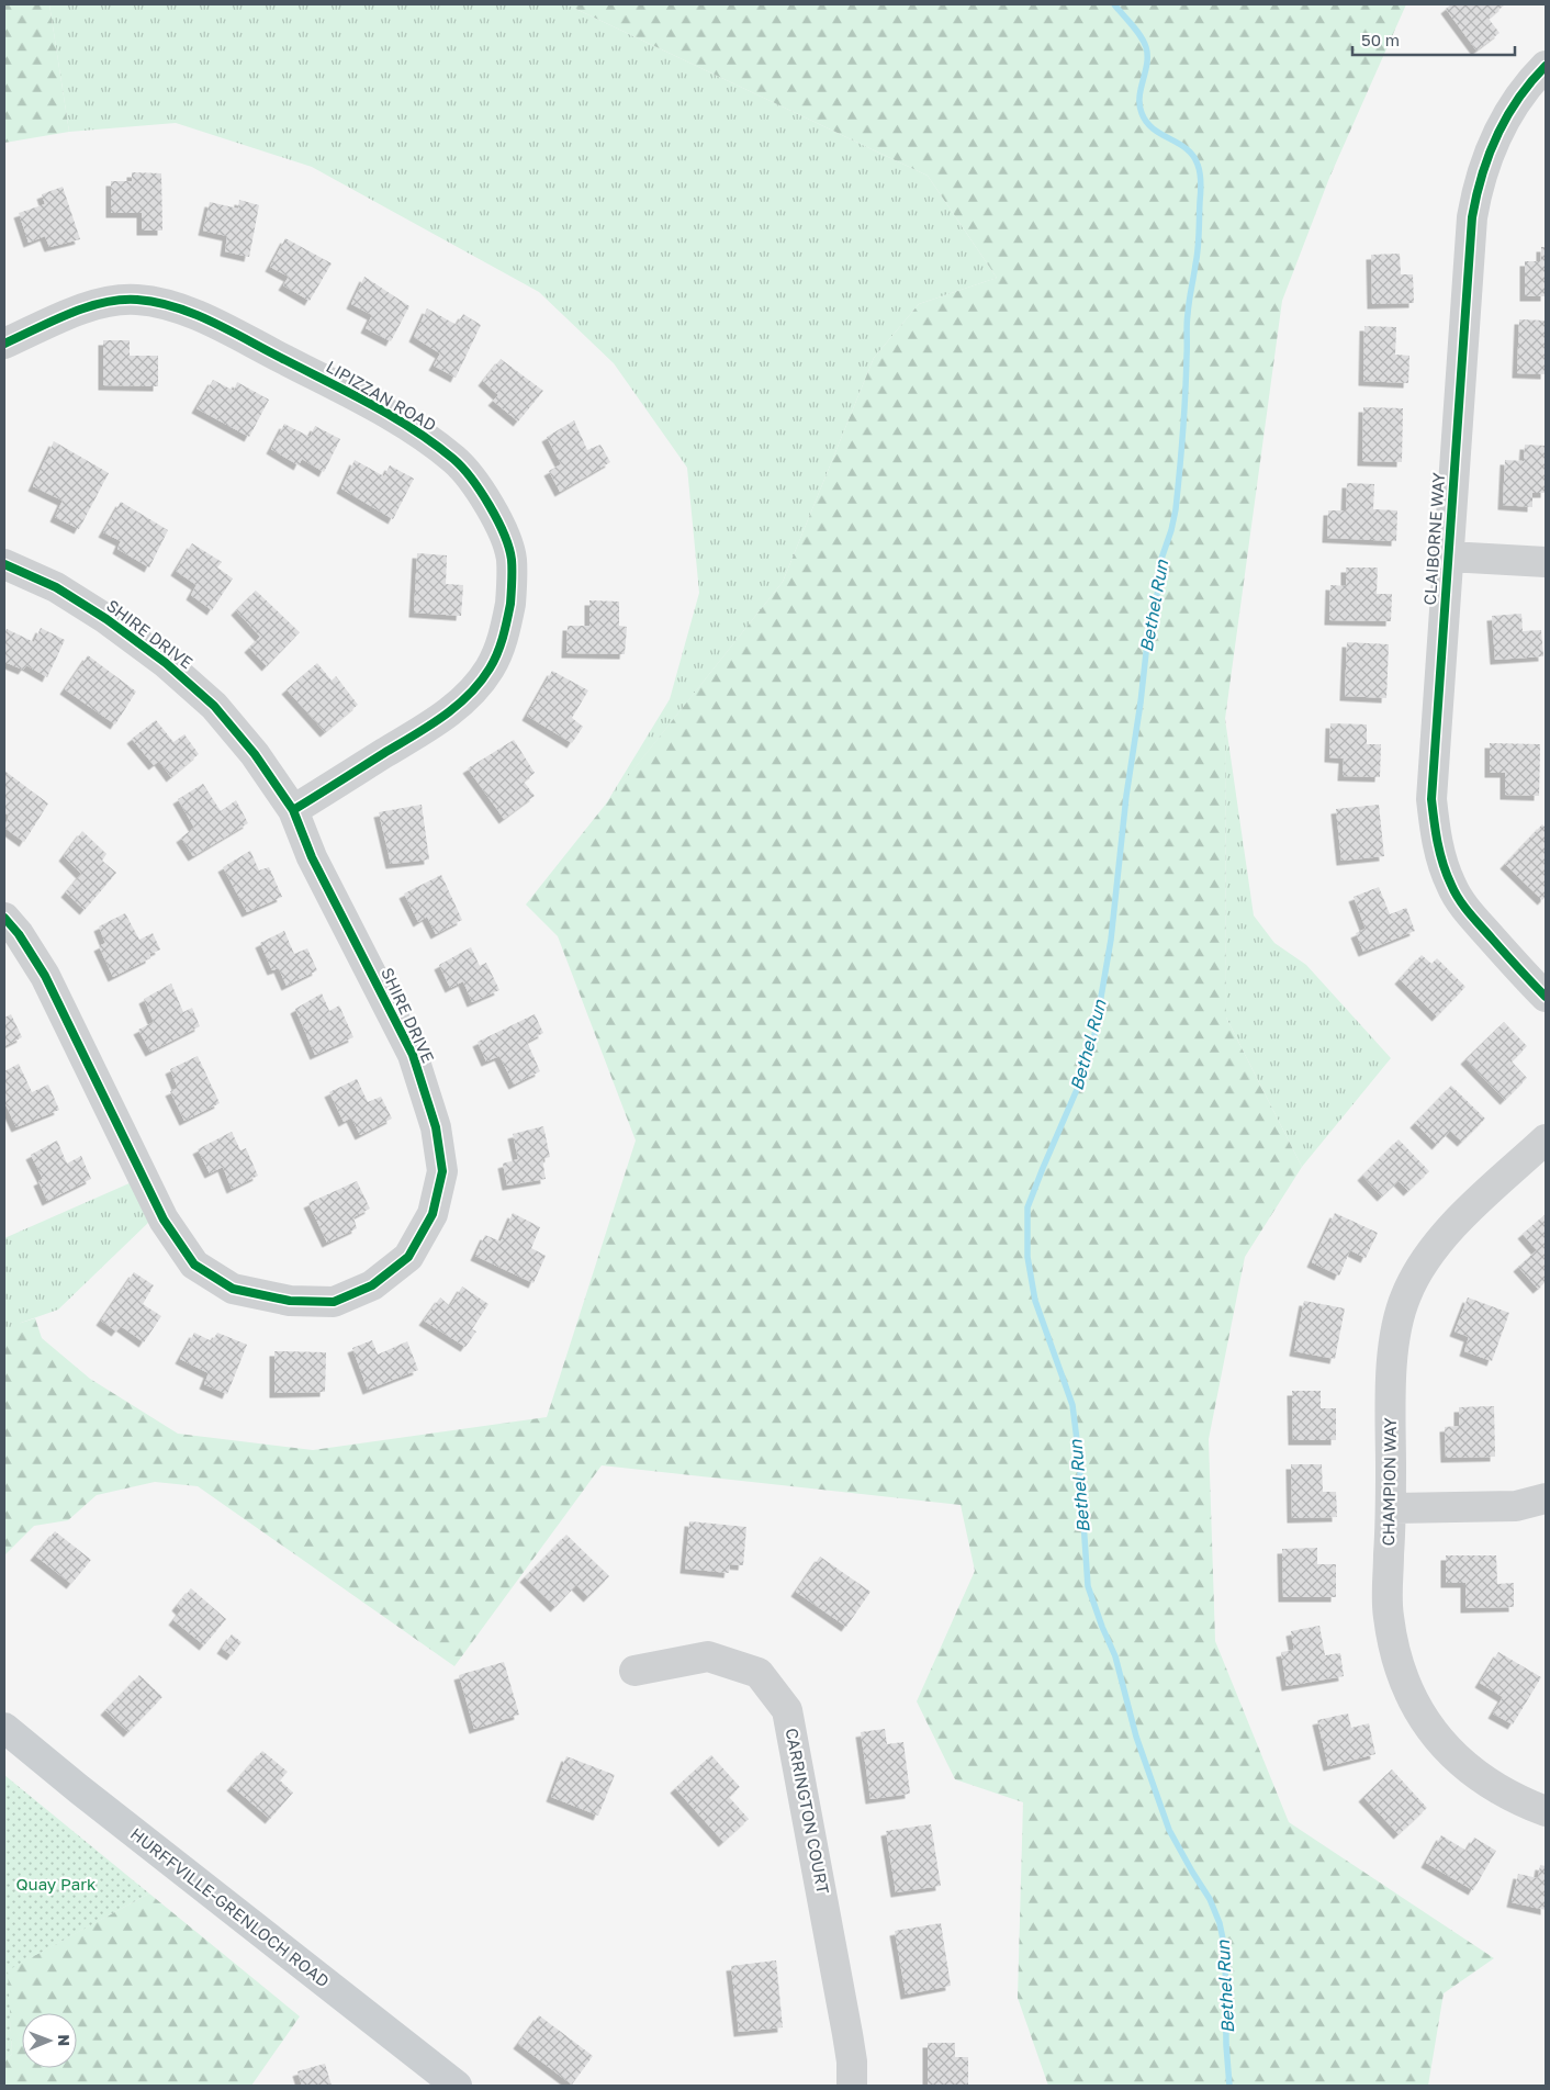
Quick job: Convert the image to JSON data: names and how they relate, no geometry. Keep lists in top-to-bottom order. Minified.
{"streets":{"main road":["HURFFVILLE-GRENLOCH ROAD"],"street":["LIPIZZAN ROAD","CLAIBORNE WAY","SHIRE DRIVE","CHAMPION WAY","CARRINGTON COURT"]},"crossings":[["LIPIZZAN ROAD","SHIRE DRIVE"]],"water":["Bethel Run"],"parks":["Quay Park"],"scale_bar":"50 m","north":"right"}
